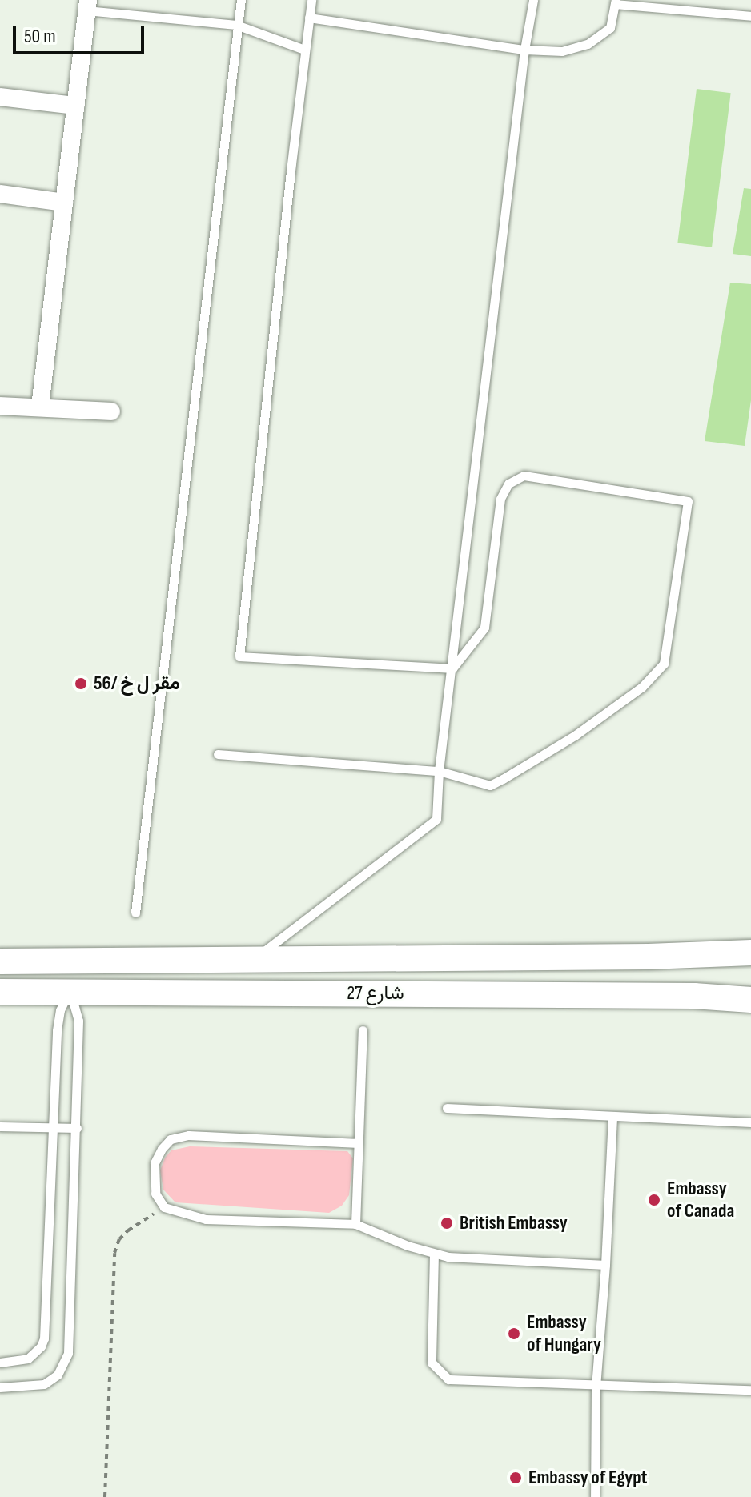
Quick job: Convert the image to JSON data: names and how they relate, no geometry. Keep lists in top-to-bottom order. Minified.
{"streets":{"main road":["شارع 27"]},"places":["مقر ل خ /56","Embassy of Canada","British Embassy","Embassy of Hungary","Embassy of Egypt"],"scale_bar":"50 m"}
